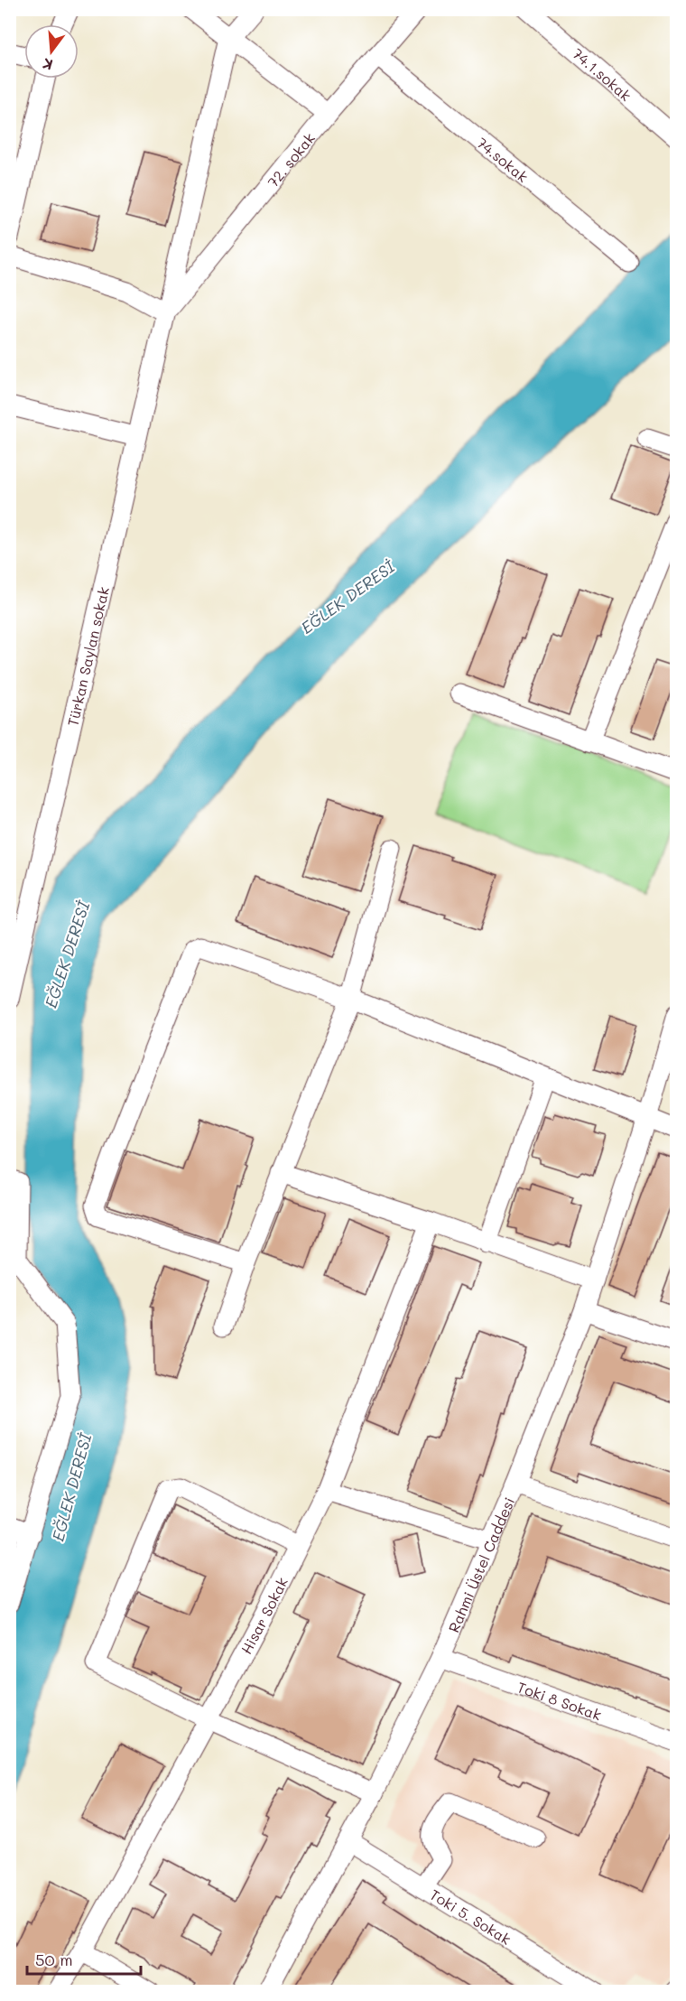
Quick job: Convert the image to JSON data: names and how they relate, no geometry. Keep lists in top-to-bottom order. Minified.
{"streets":{"street":["74.1.sokak","72. sokak","74.sokak","Türkan Saylan sokak","Rahmi Üstel Caddesi","Hisar Sokak","Toki 8 Sokak","Toki 5. Sokak"]},"crossings":[["72. sokak","74.sokak"],["72. sokak","Türkan Saylan sokak"],["Rahmi Üstel Caddesi","Toki 8 Sokak"],["Rahmi Üstel Caddesi","Toki 5. Sokak"]],"water":["EĞLEK DERESİ"],"scale_bar":"50 m","north":"bottom"}
